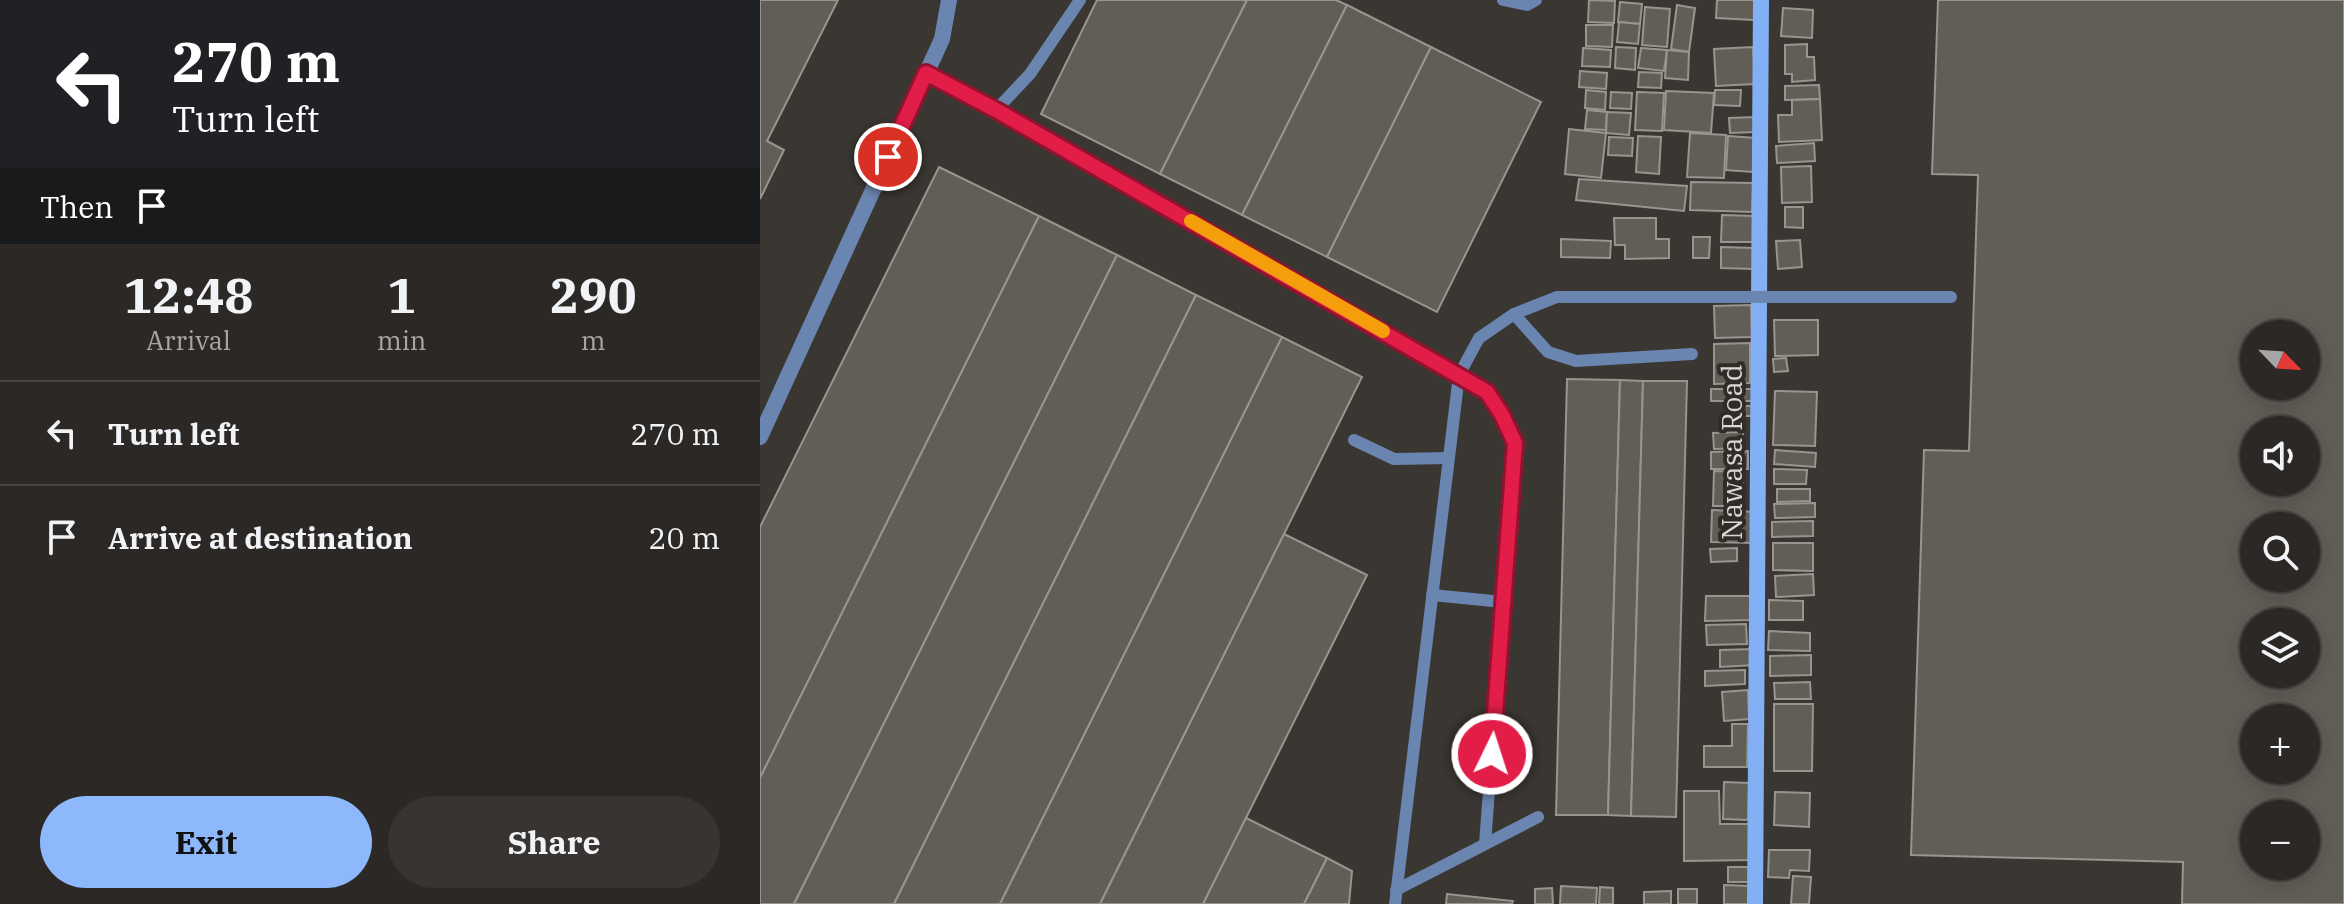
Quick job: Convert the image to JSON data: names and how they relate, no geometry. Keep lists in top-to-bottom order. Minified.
{"streets":{"street":["Nawasa Road"]},"north":"bottom right","page":{"turn":["270 m","Turn left"],"then":"Then","eta":["12:48","Arrival","1","min","290","m"],"map_buttons":["+","−"],"list":[{"name":"Turn left","value":"270 m"},{"name":"Arrive at destination","value":"20 m"}],"buttons":["Exit","Share"]}}
